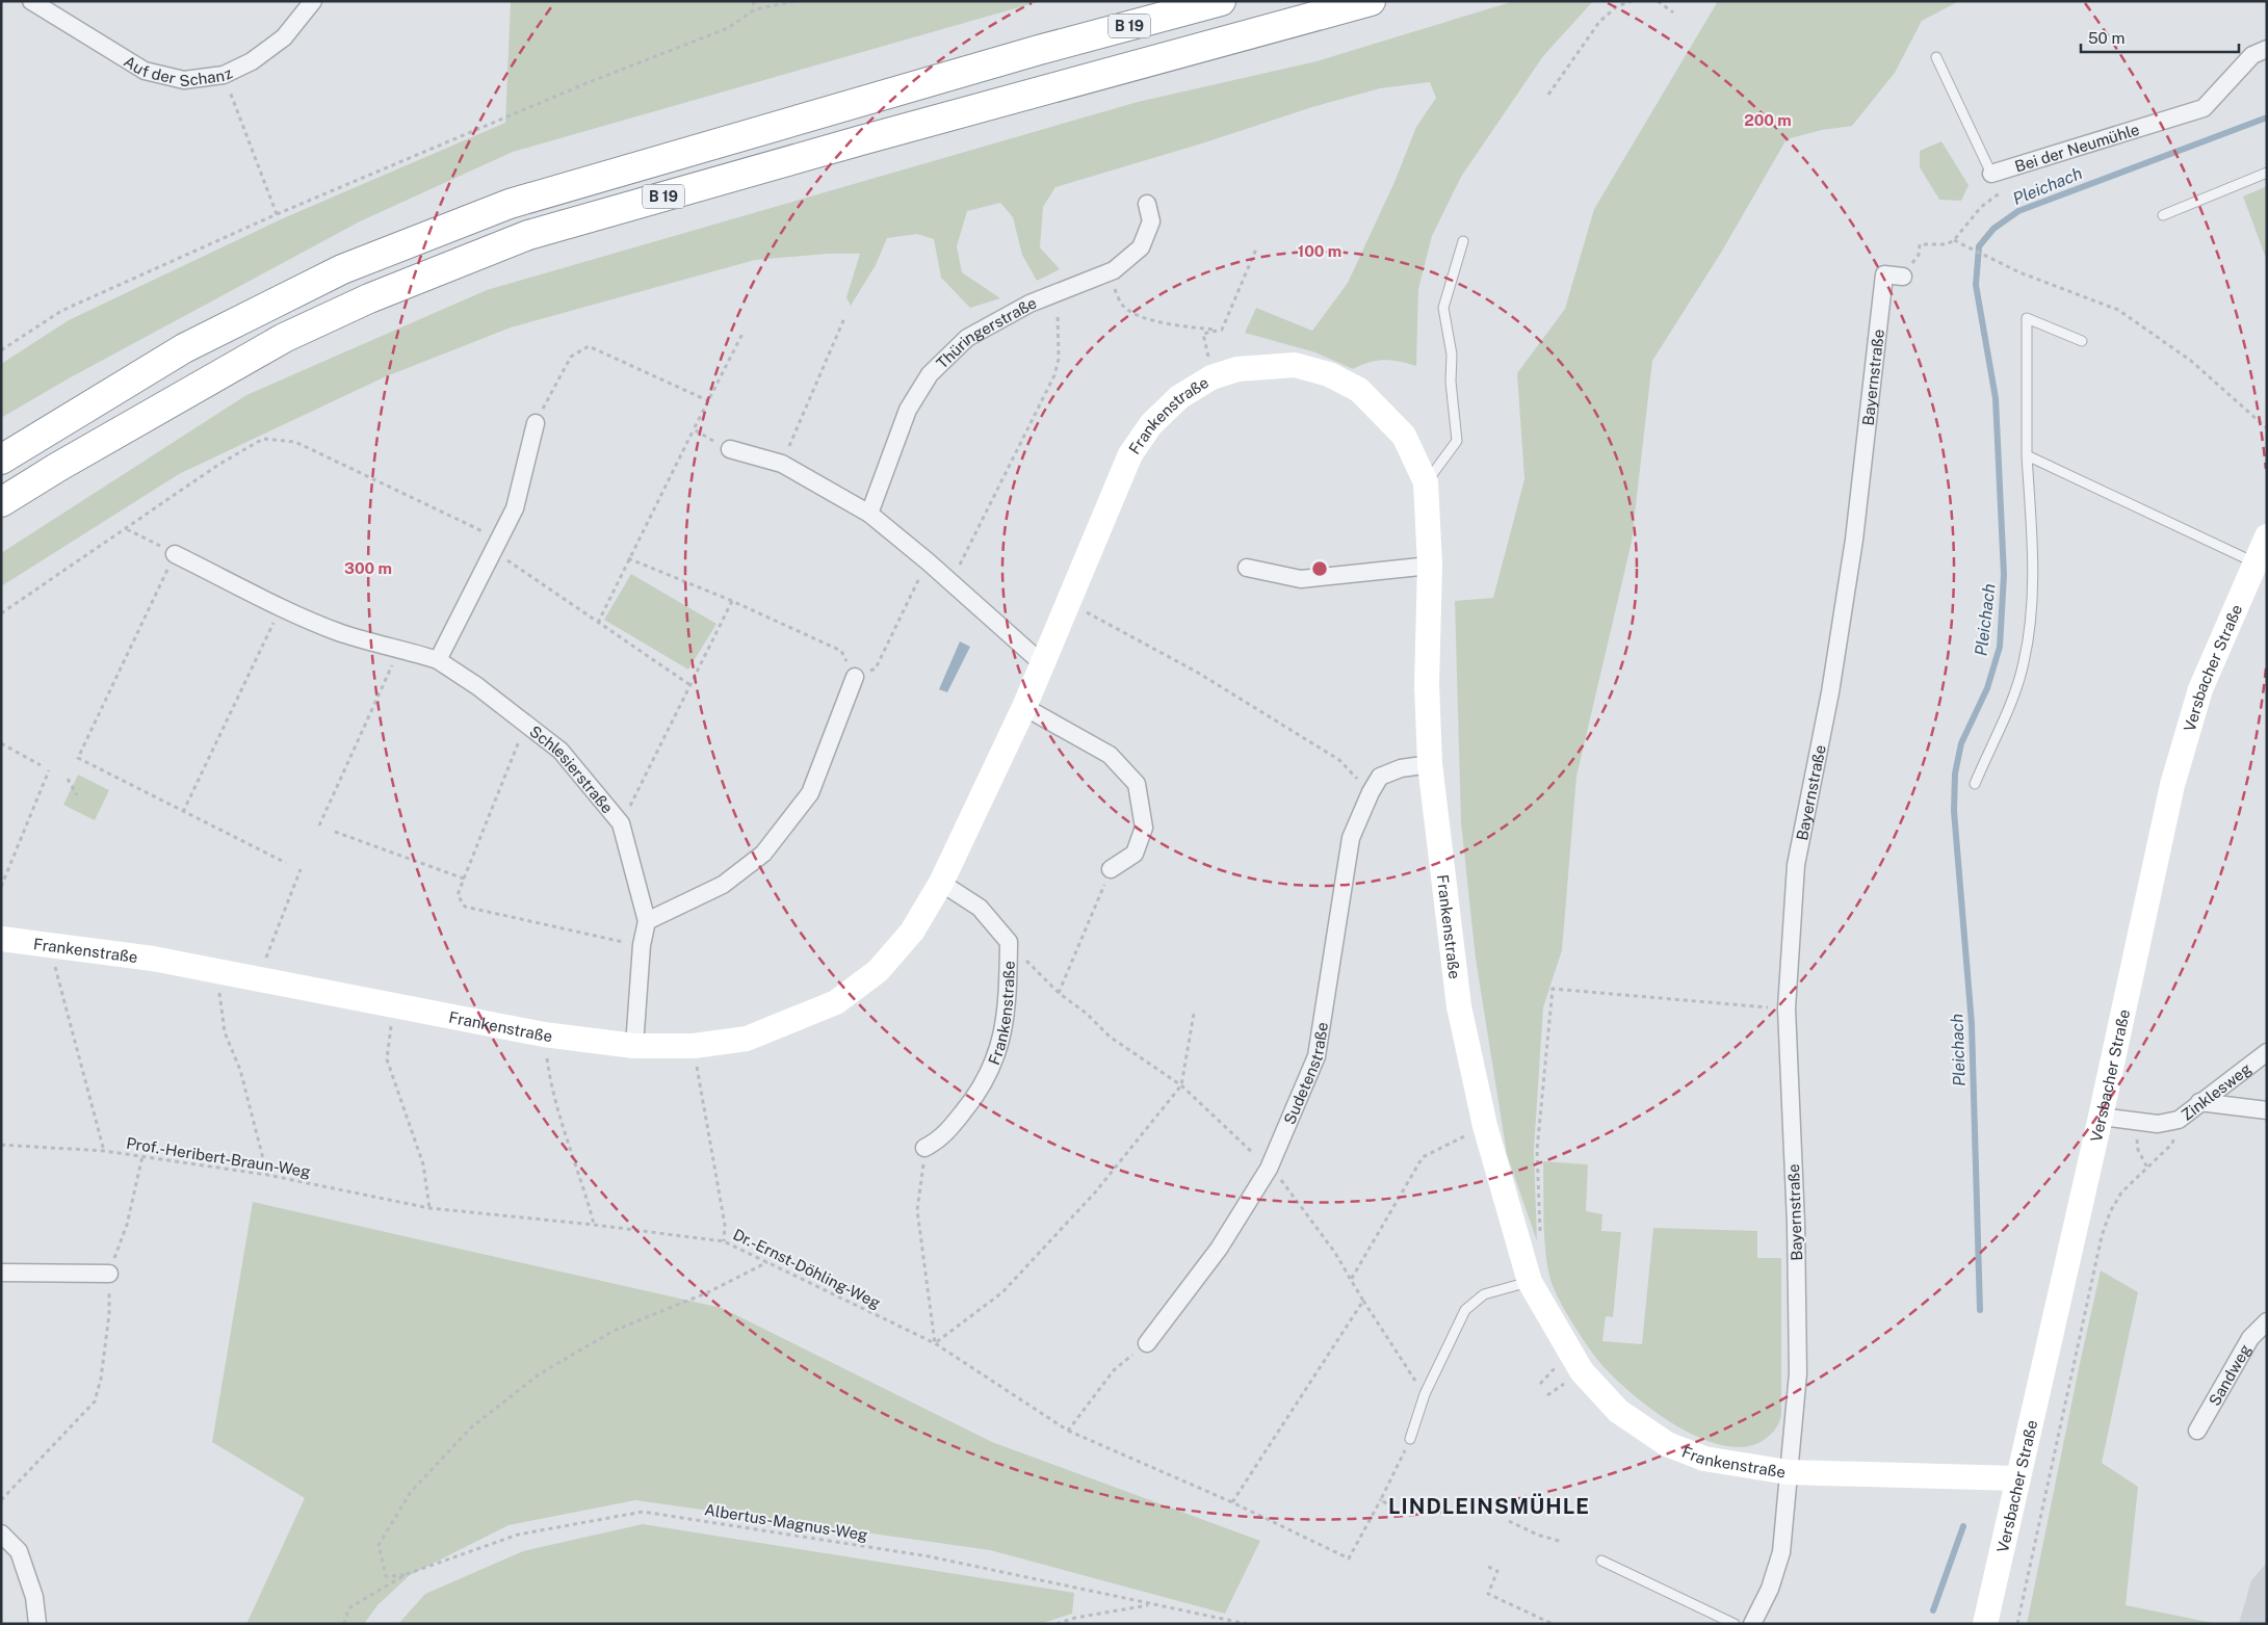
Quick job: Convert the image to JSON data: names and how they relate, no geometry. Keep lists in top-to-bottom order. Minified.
{"streets":{"highway":["B 19"],"street":["Auf der Schanz","Bei der Neumühle","Thüringerstraße","Bayernstraße","Frankenstraße","Versbacher Straße","Schlesierstraße","Sudetenstraße","Zinklesweg","Sandweg"],"path":["Prof.-Heribert-Braun-Weg","Dr.-Ernst-Döhling-Weg","Albertus-Magnus-Weg"]},"crossings":[["Bayernstraße","Frankenstraße"],["Frankenstraße","Versbacher Straße"],["Frankenstraße","Schlesierstraße"],["Frankenstraße","Sudetenstraße"],["Versbacher Straße","Zinklesweg"],["Prof.-Heribert-Braun-Weg","Dr.-Ernst-Döhling-Weg"]],"districts":["LINDLEINSMÜHLE"],"water":["Pleichach"],"scale_bar":"50 m","rings":["200 m","100 m","300 m"]}
